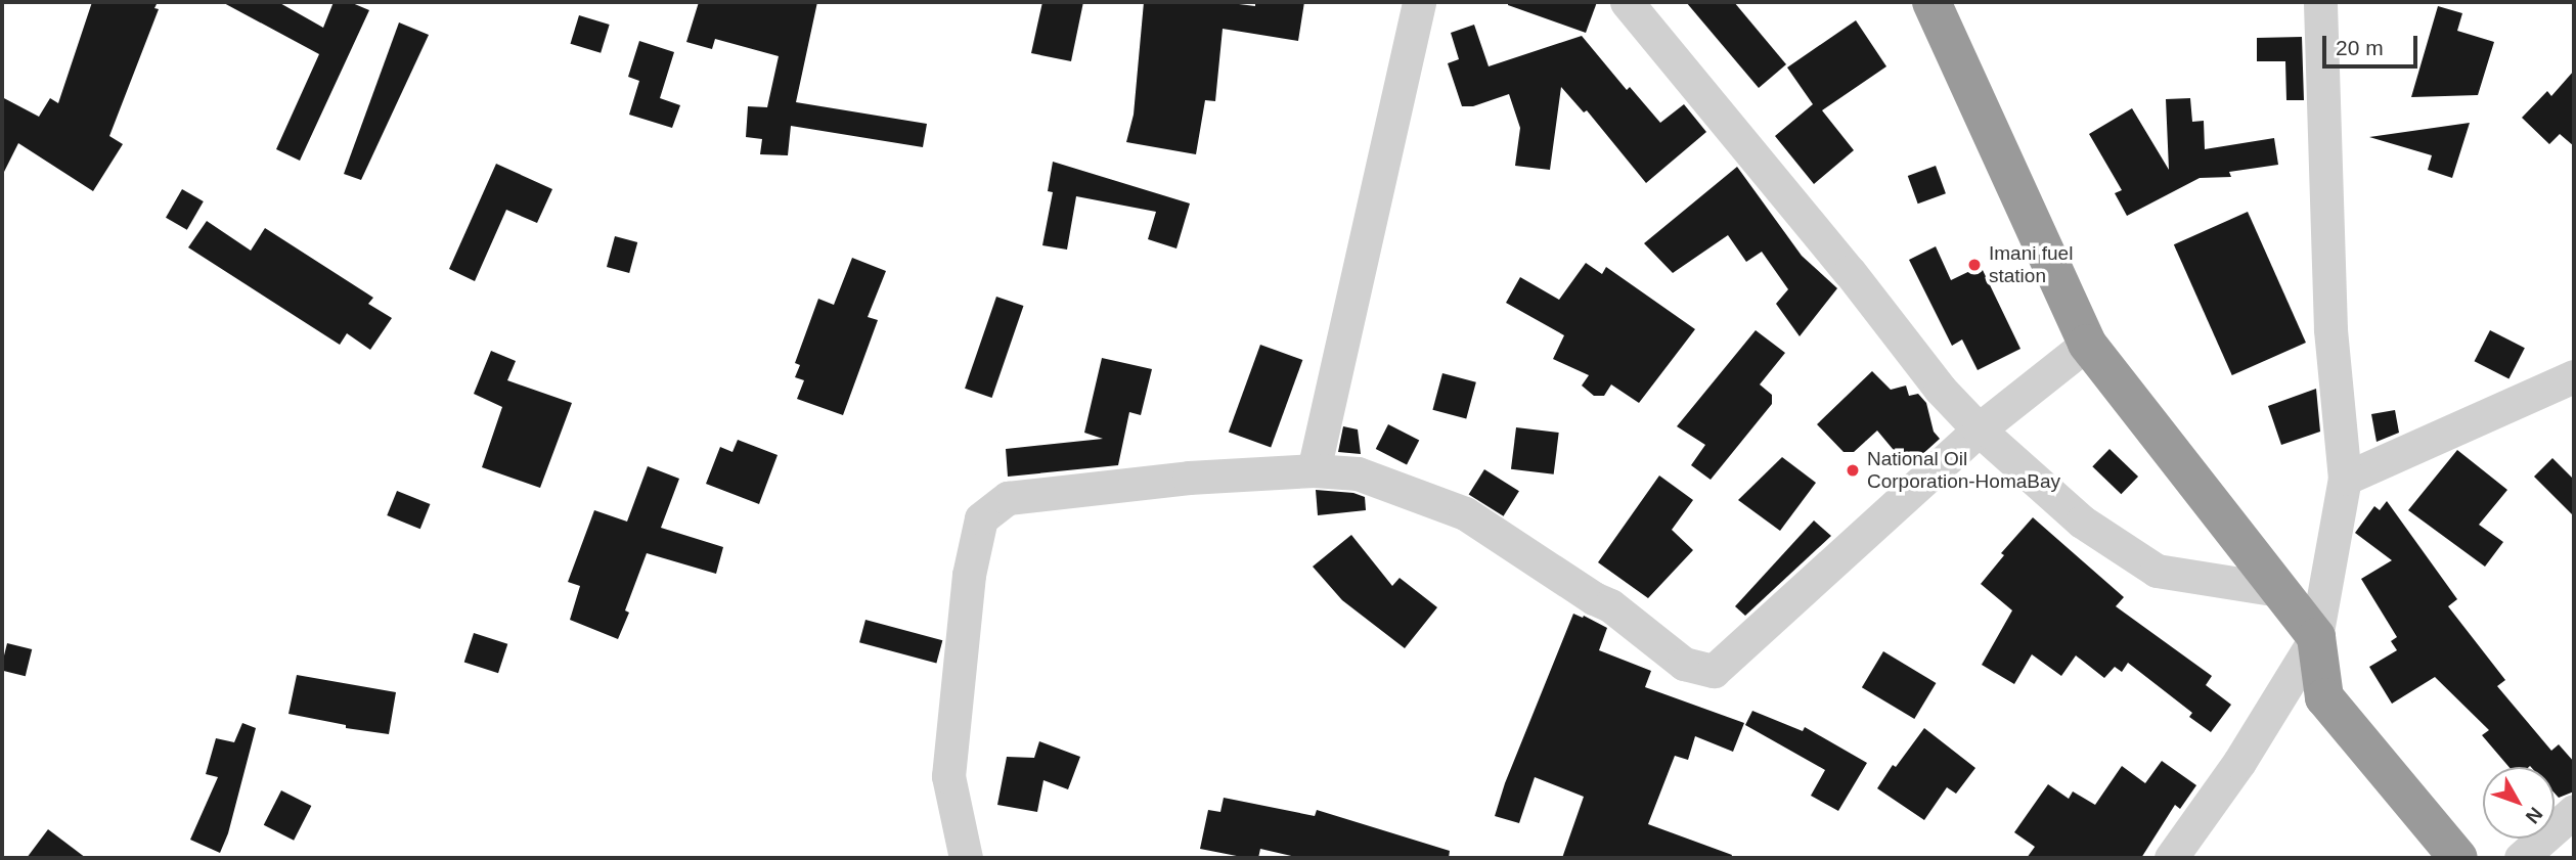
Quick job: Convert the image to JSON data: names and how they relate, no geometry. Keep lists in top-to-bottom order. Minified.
{"places":["Imani fuel station","National Oil Corporation-HomaBay"],"scale_bar":"20 m","north":"bottom right"}
